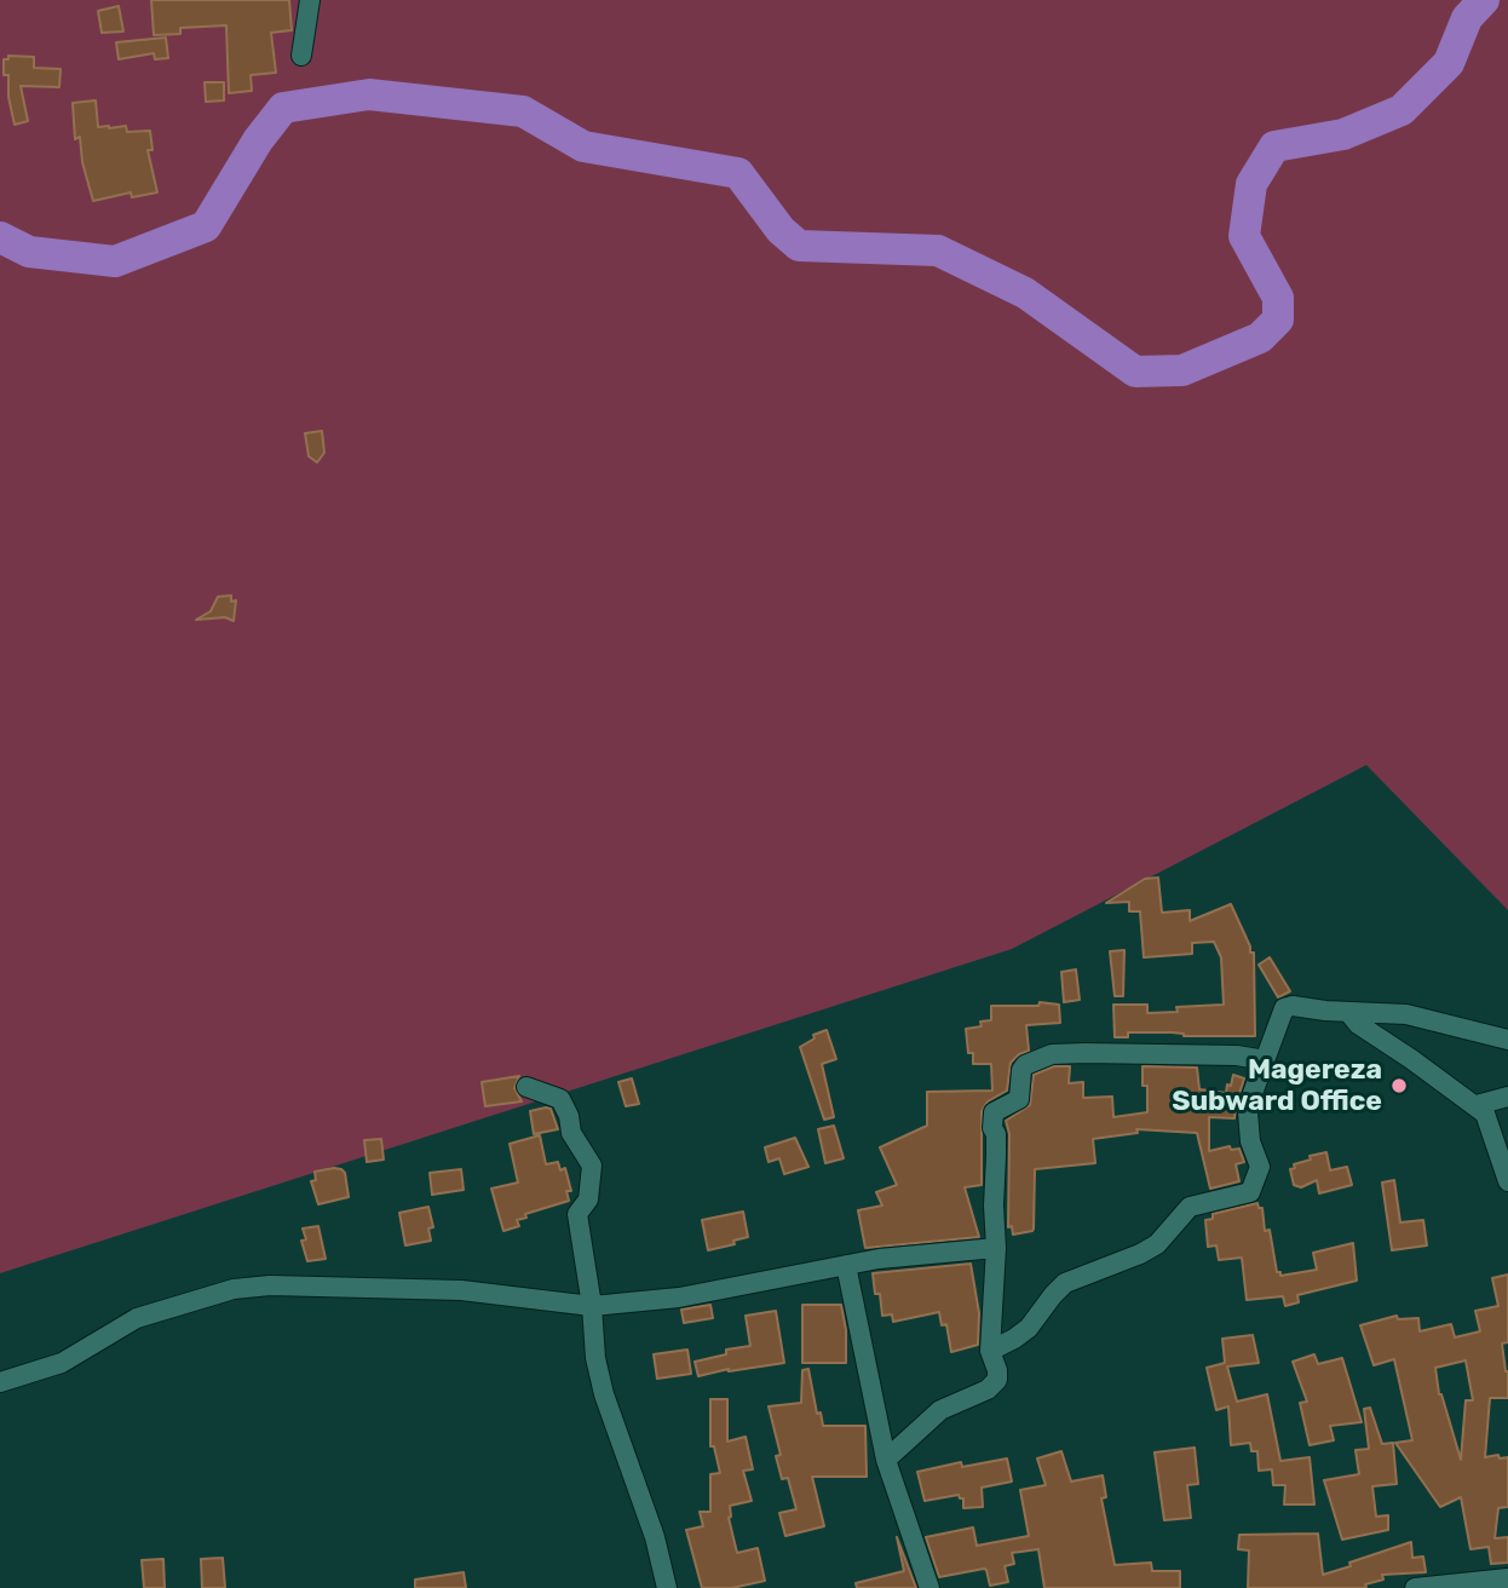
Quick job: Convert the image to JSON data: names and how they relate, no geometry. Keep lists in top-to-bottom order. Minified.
{"places":["Magereza Subward Office"]}
